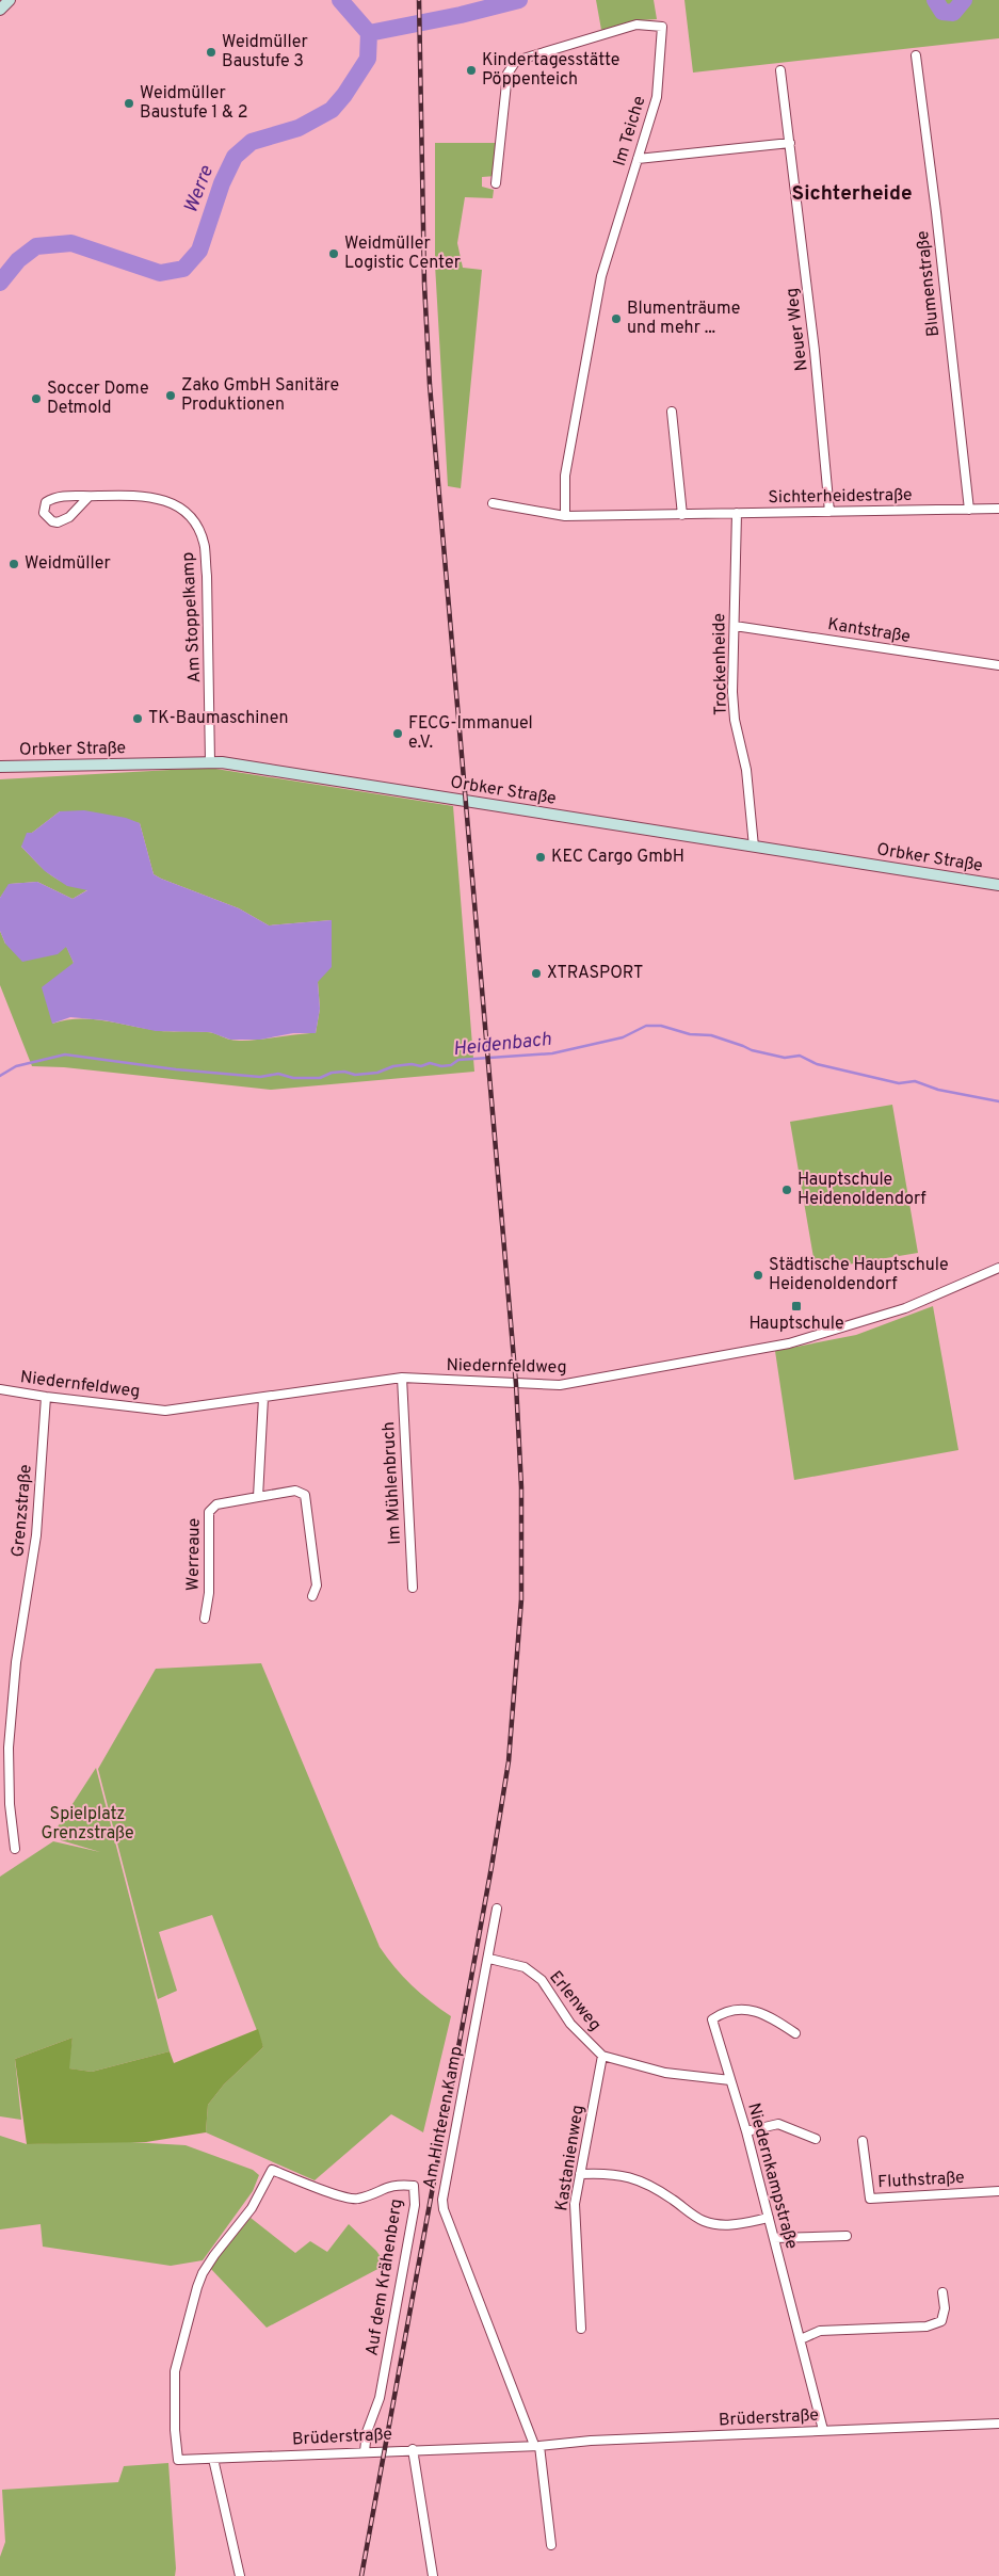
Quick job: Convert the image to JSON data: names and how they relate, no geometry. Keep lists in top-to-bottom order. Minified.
{"streets":{"street":["Im Teiche","Blumenstraße","Neuer Weg","Sichterheidestraße","Am Stoppelkamp","Kantstraße","Trockenheide","Orbker Straße","Niedernfeldweg","Im Mühlenbruch","Grenzstraße","Werreaue","Erlenweg","Am Hinteren Kamp","Kastanienweg","Niedernkampstraße","Fluthstraße","Auf dem Krähenberg","Brüderstraße"]},"crossings":[["Im Teiche","Sichterheidestraße"],["Blumenstraße","Sichterheidestraße"],["Neuer Weg","Sichterheidestraße"],["Sichterheidestraße","Trockenheide"],["Am Stoppelkamp","Orbker Straße"],["Kantstraße","Trockenheide"],["Trockenheide","Orbker Straße"],["Niedernfeldweg","Im Mühlenbruch"],["Niedernfeldweg","Grenzstraße"],["Erlenweg","Am Hinteren Kamp"],["Erlenweg","Kastanienweg"],["Erlenweg","Niedernkampstraße"],["Am Hinteren Kamp","Brüderstraße"],["Niedernkampstraße","Brüderstraße"],["Auf dem Krähenberg","Brüderstraße"]],"districts":["Sichterheide"],"water":["Werre","Heidenbach"],"parks":["Spielplatz Grenzstraße"],"places":{"other":["Weidmüller Baustufe 3","Kindertagesstätte Pöppenteich","Weidmüller Baustufe 1 & 2","Weidmüller Logistic Center","Blumenträume und mehr ...","Zako GmbH Sanitäre Produktionen","Soccer Dome Detmold","Weidmüller","TK-Baumaschinen","FECG-Immanuel e.V.","KEC Cargo GmbH","XTRASPORT","Hauptschule Heidenoldendorf","Städtische Hauptschule Heidenoldendorf"],"transit":["Hauptschule"]}}
